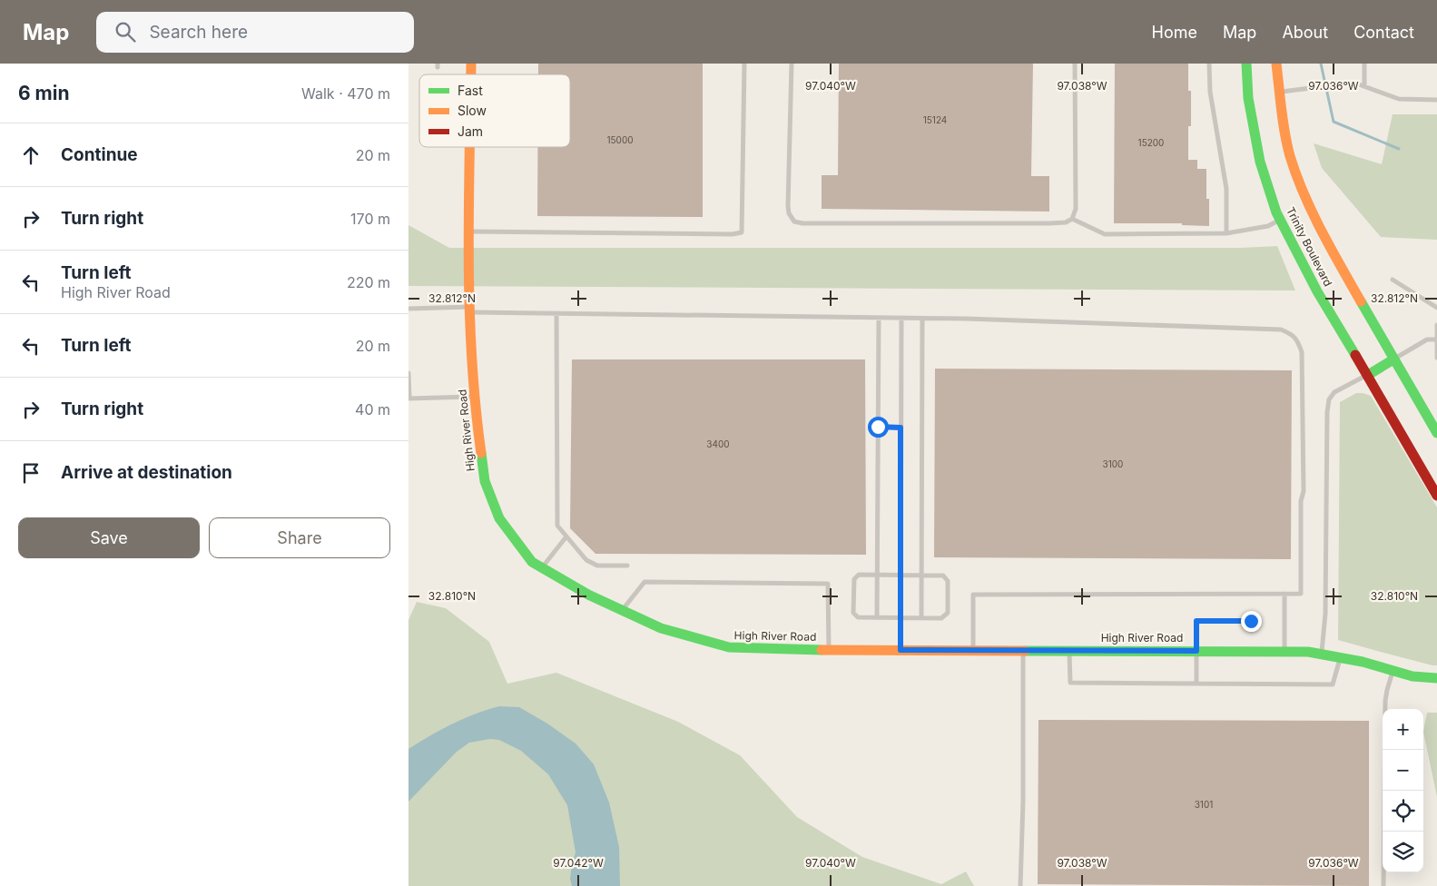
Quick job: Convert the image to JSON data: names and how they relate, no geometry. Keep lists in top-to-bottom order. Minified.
{"streets":{"street":["Trinity Boulevard","High River Road"]},"house_numbers":["15124","15000","15200","3400","3100","3101"],"legend":["Fast","Slow","Jam"],"page":{"header":"Map","search":"Search here","nav":["Home","Map","About","Contact"],"heading":["6 min","Walk · 470 m"],"list":[["Continue","20 m"],["Turn right","170 m"],["Turn left","High River Road","220 m"],["Turn left","20 m"],["Turn right","40 m"],"Arrive at destination"],"buttons":["Save","Share"],"map_buttons":["+","−"]},"coordinates":["97.040°W","97.038°W","97.036°W","32.812°N","32.810°N","97.042°W"]}
